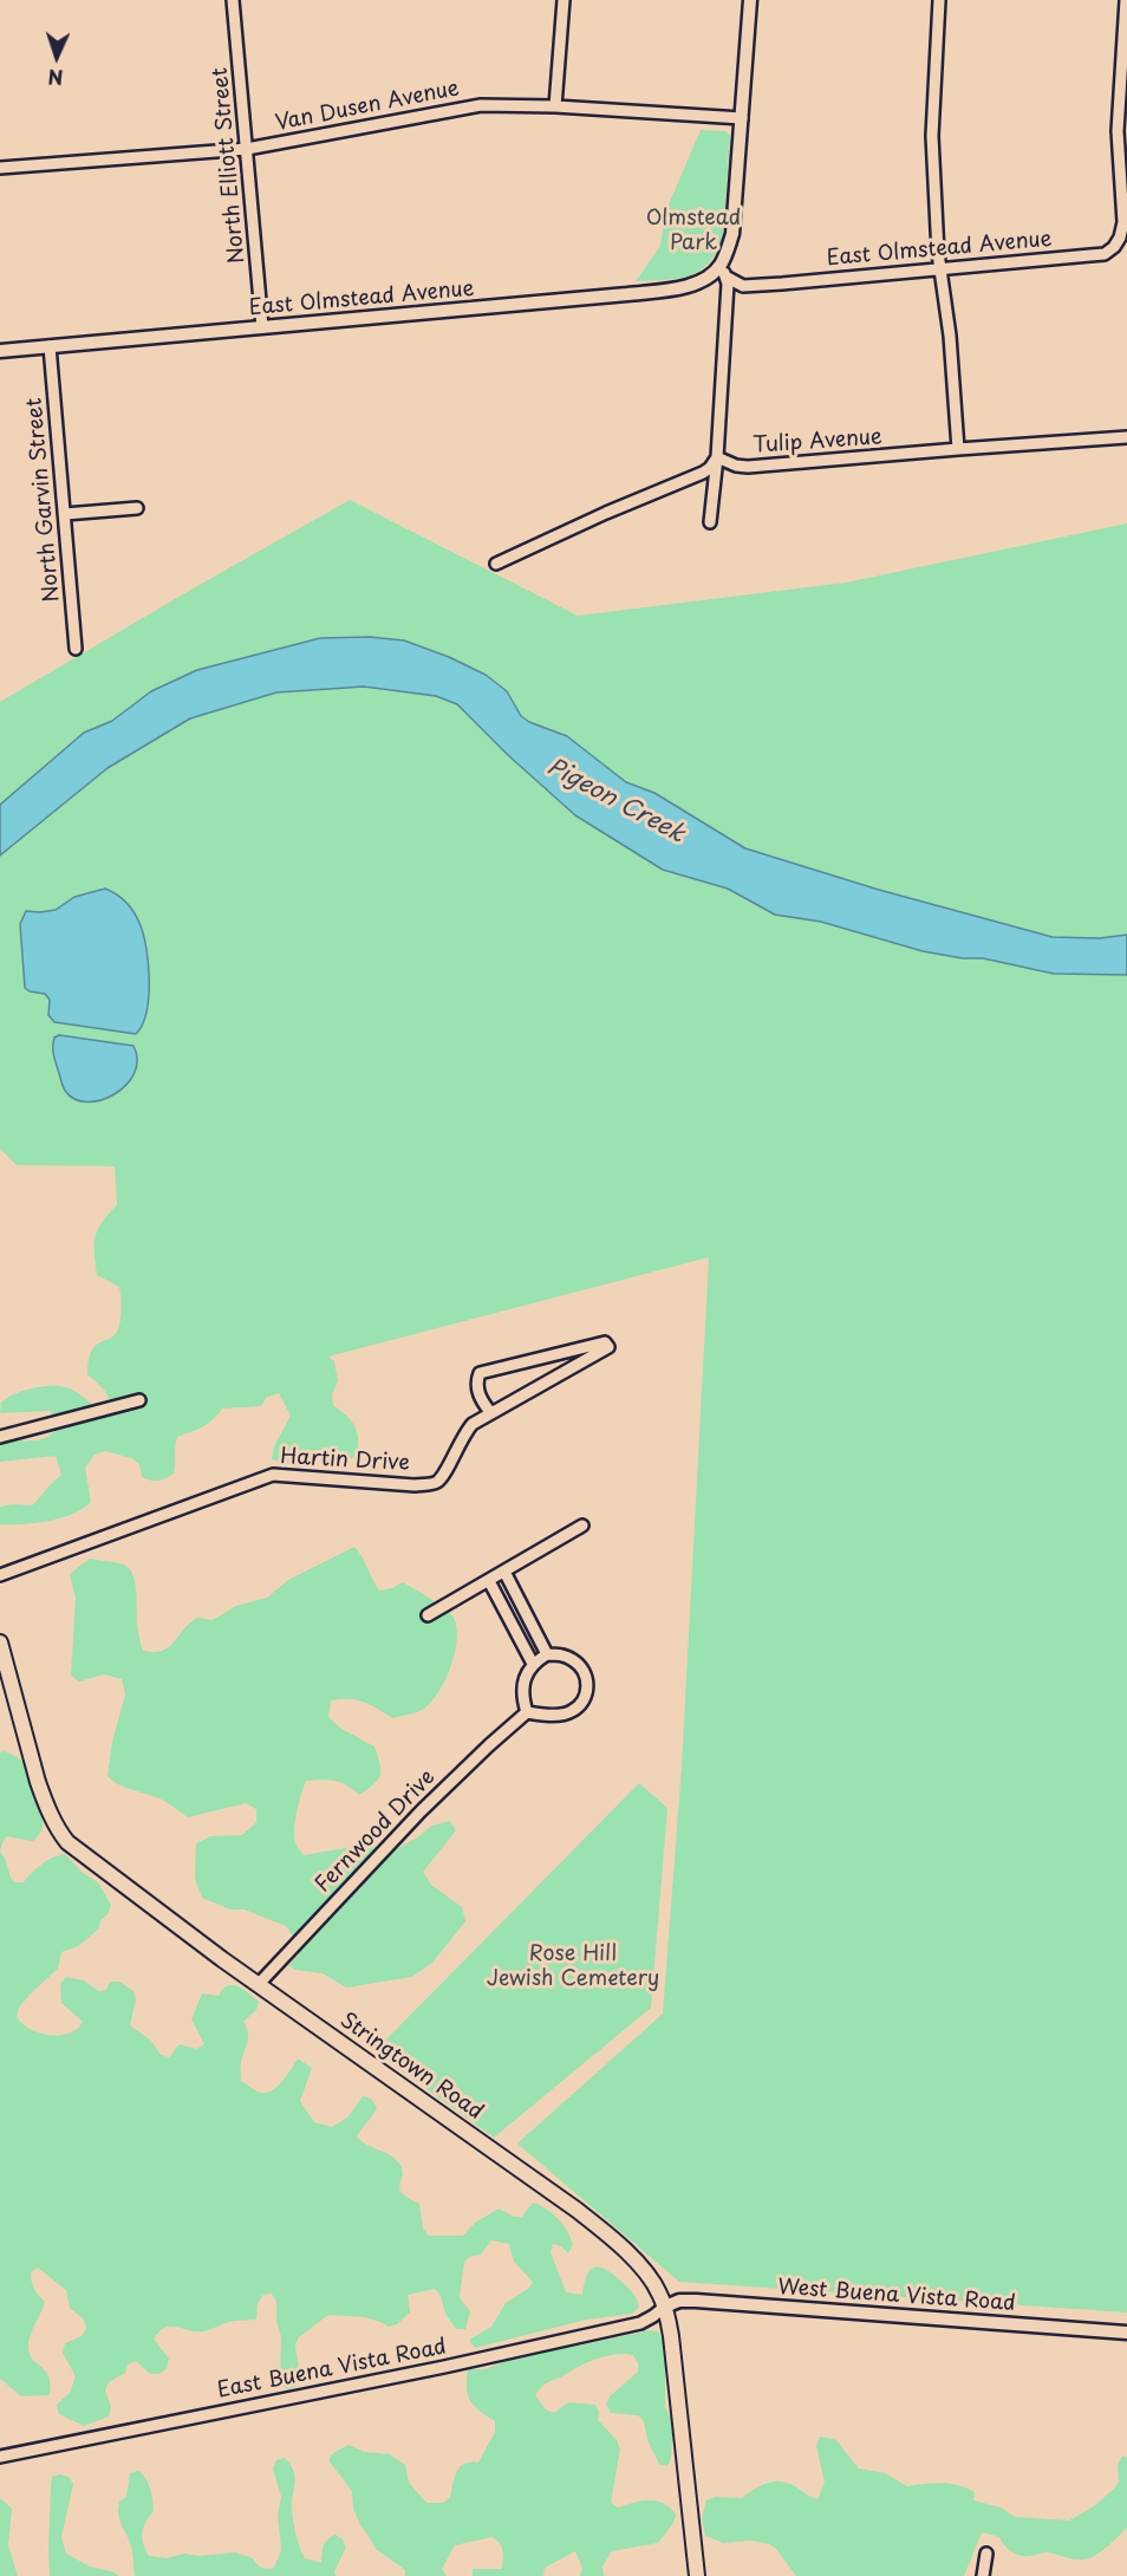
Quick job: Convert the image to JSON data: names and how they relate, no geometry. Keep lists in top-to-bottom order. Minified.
{"streets":{"main road":["Stringtown Road"],"street":["Van Dusen Avenue","North Elliott Street","East Olmstead Avenue","Tulip Avenue","North Garvin Street","Hartin Drive","Fernwood Drive","West Buena Vista Road","East Buena Vista Road"]},"crossings":[["Van Dusen Avenue","North Elliott Street"],["North Elliott Street","East Olmstead Avenue"],["East Olmstead Avenue","North Garvin Street"],["Fernwood Drive","Stringtown Road"],["Stringtown Road","West Buena Vista Road"],["Stringtown Road","East Buena Vista Road"],["West Buena Vista Road","East Buena Vista Road"]],"water":["Pigeon Creek"],"parks":["Olmstead Park","Rose Hill Jewish Cemetery"],"north":"bottom"}
